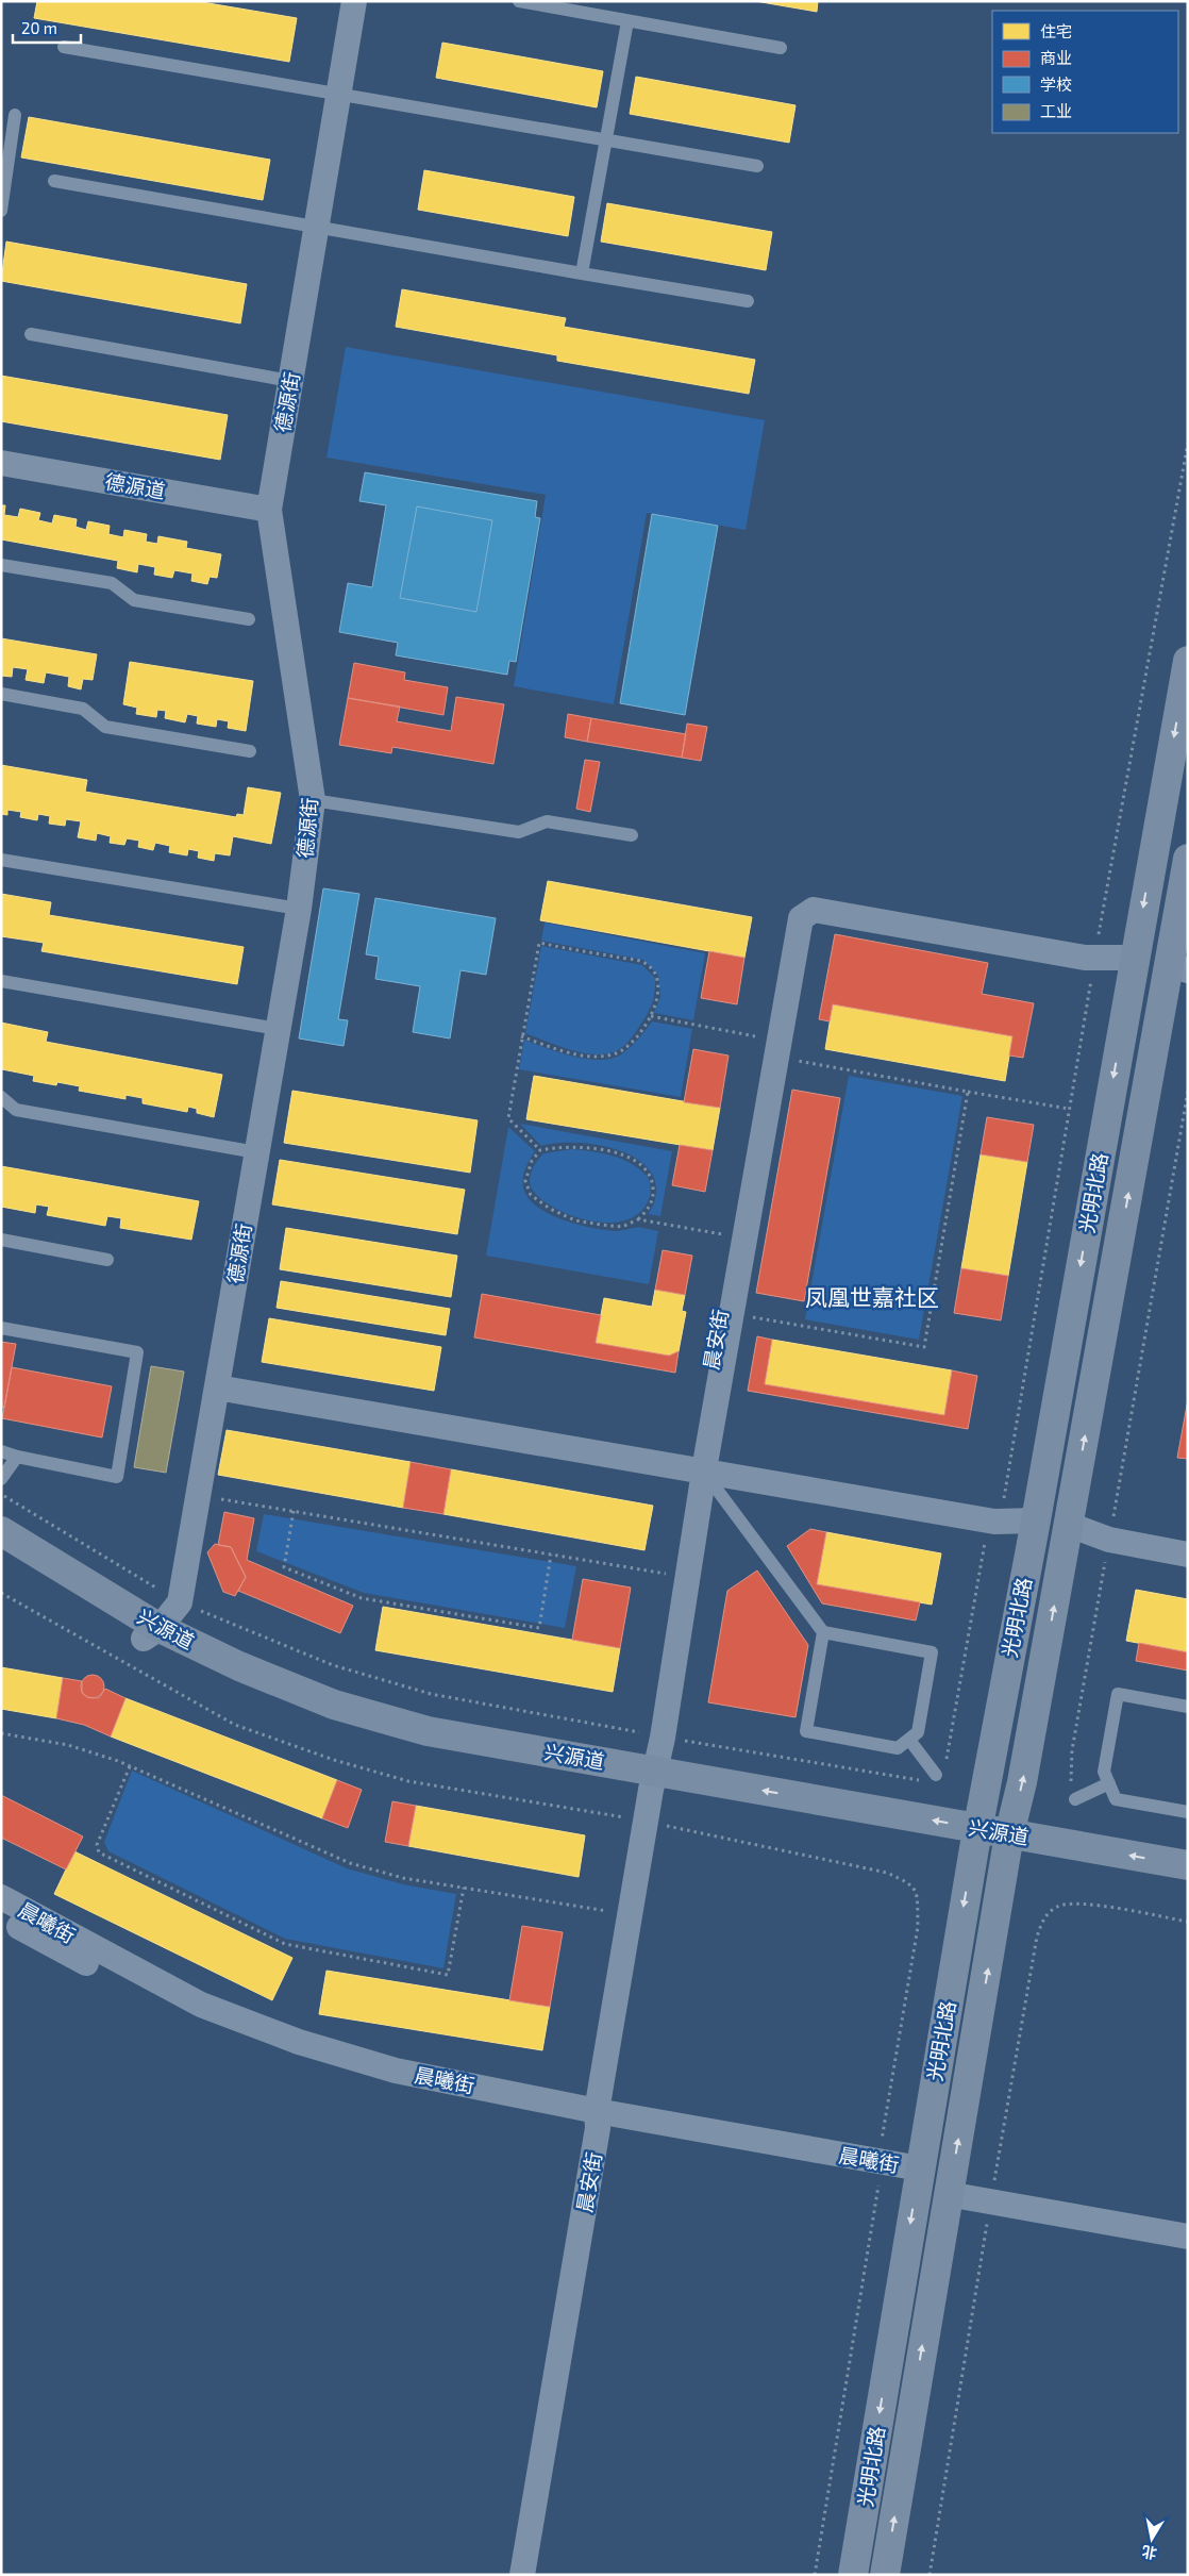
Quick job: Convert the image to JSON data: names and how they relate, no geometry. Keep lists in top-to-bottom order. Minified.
{"streets":{"main road":["光明北路","兴源道"],"street":["德源街","德源道","晨安街","晨曦街"]},"crossings":[["德源街","德源道"],["德源街","兴源道"],["光明北路","兴源道"],["光明北路","晨曦街"],["晨安街","兴源道"],["晨安街","晨曦街"]],"districts":["凤凰世嘉社区"],"legend":["住宅","商业","学校","工业"],"scale_bar":"20 m","north":"bottom"}
